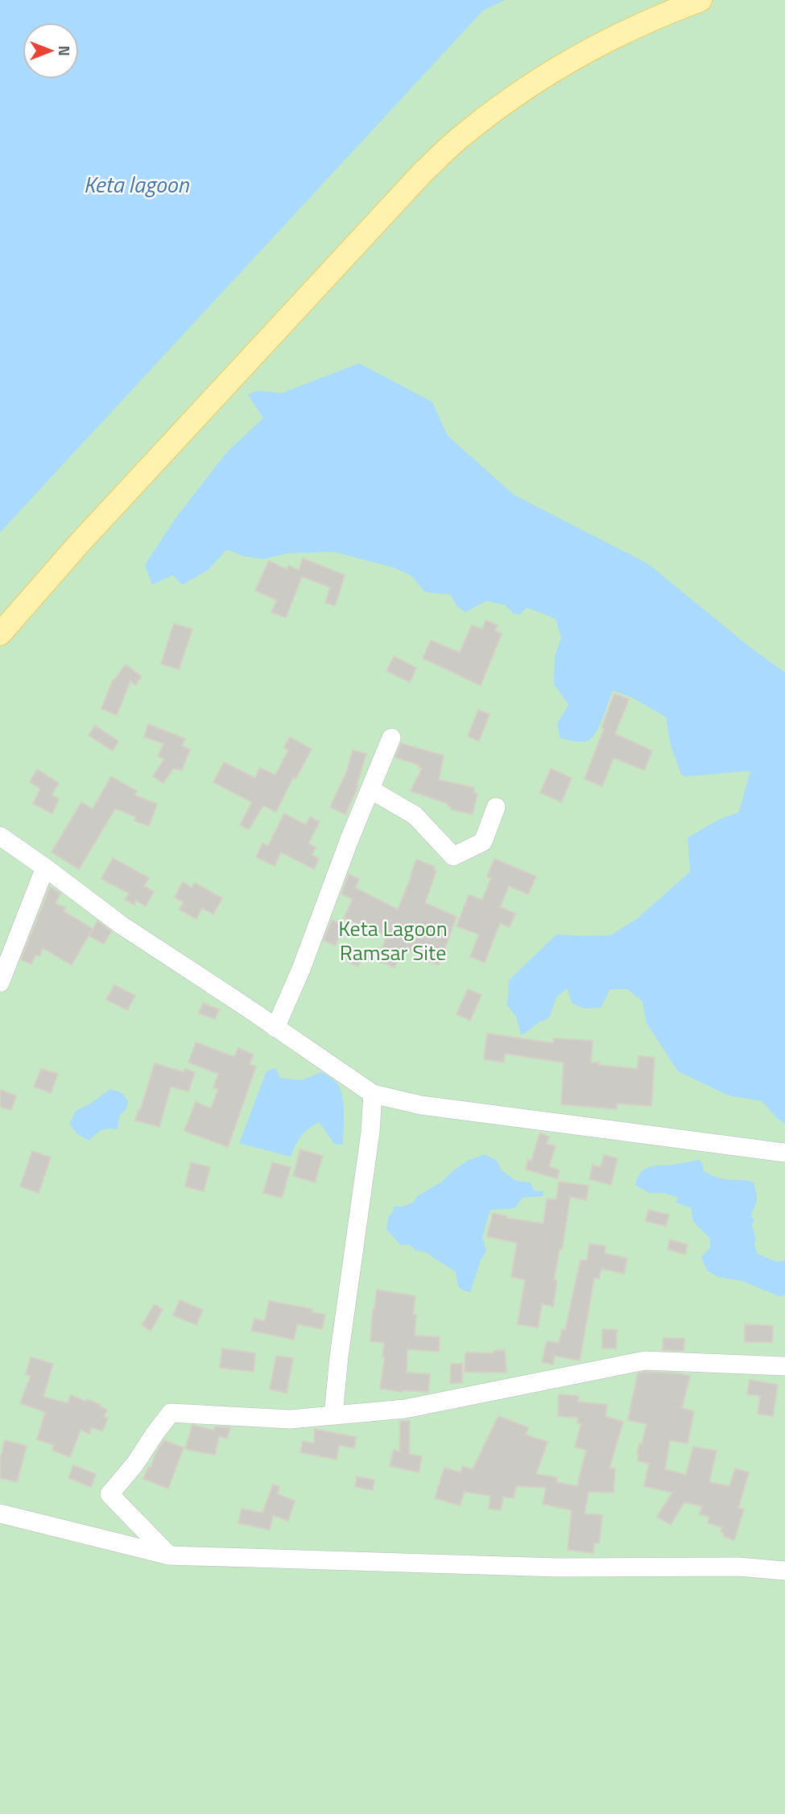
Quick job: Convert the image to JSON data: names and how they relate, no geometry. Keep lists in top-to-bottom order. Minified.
{"water":["Keta lagoon"],"parks":["Keta Lagoon Ramsar Site"],"north":"right"}
